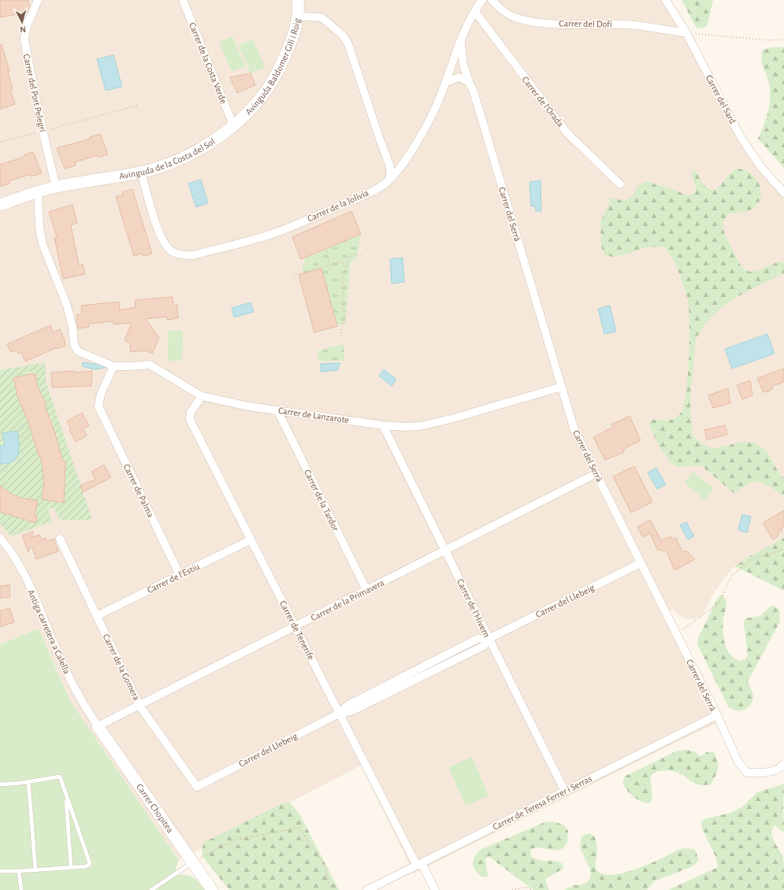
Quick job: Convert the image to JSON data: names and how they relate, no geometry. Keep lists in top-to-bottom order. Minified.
{"streets":{"street":["Carrer del Dofí","Carrer de la Costa Verde","Avinguda Baldomer Gili i Roig","Carrer del Port Pelegrí","Carrer del Sard","Carrer de l'Orada","Avinguda de la Costa del Sol","Carrer de la Jolívia","Carrer del Serrà","Carrer de Lanzarote","Carrer de Palma","Carrer de la Tardor","Carrer de l'Estiu","Carrer de la Primavera","Carrer del Llebeig","Carrer de l'Hivern","Carrer de Tenerife","Antiga carretera a Calella","Carrer de la Gomera","Carrer de Teresa Ferrer i Serras","Carrer Chopitea"]},"crossings":[["Carrer del Dofí","Carrer del Sard"],["Carrer de la Costa Verde","Avinguda Baldomer Gili i Roig"],["Carrer de la Costa Verde","Avinguda de la Costa del Sol"],["Avinguda Baldomer Gili i Roig","Avinguda de la Costa del Sol"],["Carrer del Port Pelegrí","Avinguda de la Costa del Sol"],["Carrer de l'Orada","Carrer de la Jolívia"],["Avinguda de la Costa del Sol","Carrer de la Jolívia"],["Carrer de la Jolívia","Carrer del Serrà"],["Carrer del Serrà","Carrer de Lanzarote"],["Carrer del Serrà","Carrer de la Primavera"],["Carrer del Serrà","Carrer del Llebeig"],["Carrer del Serrà","Carrer de Teresa Ferrer i Serras"],["Carrer de Lanzarote","Carrer de Palma"],["Carrer de Lanzarote","Carrer de la Tardor"],["Carrer de Lanzarote","Carrer de l'Hivern"],["Carrer de Lanzarote","Carrer de Tenerife"],["Carrer de Palma","Carrer de l'Estiu"],["Carrer de la Tardor","Carrer de la Primavera"],["Carrer de l'Estiu","Carrer de Tenerife"],["Carrer de l'Estiu","Carrer de la Gomera"],["Carrer de la Primavera","Carrer de l'Hivern"],["Carrer de la Primavera","Carrer de Tenerife"],["Carrer de la Primavera","Antiga carretera a Calella"],["Carrer de la Primavera","Carrer de la Gomera"],["Carrer de la Primavera","Carrer Chopitea"],["Carrer del Llebeig","Carrer de l'Hivern"],["Carrer del Llebeig","Carrer de Tenerife"],["Carrer del Llebeig","Carrer de la Gomera"],["Carrer de l'Hivern","Carrer de Teresa Ferrer i Serras"],["Carrer de Tenerife","Carrer de Teresa Ferrer i Serras"],["Antiga carretera a Calella","Carrer Chopitea"]],"north":"bottom"}
